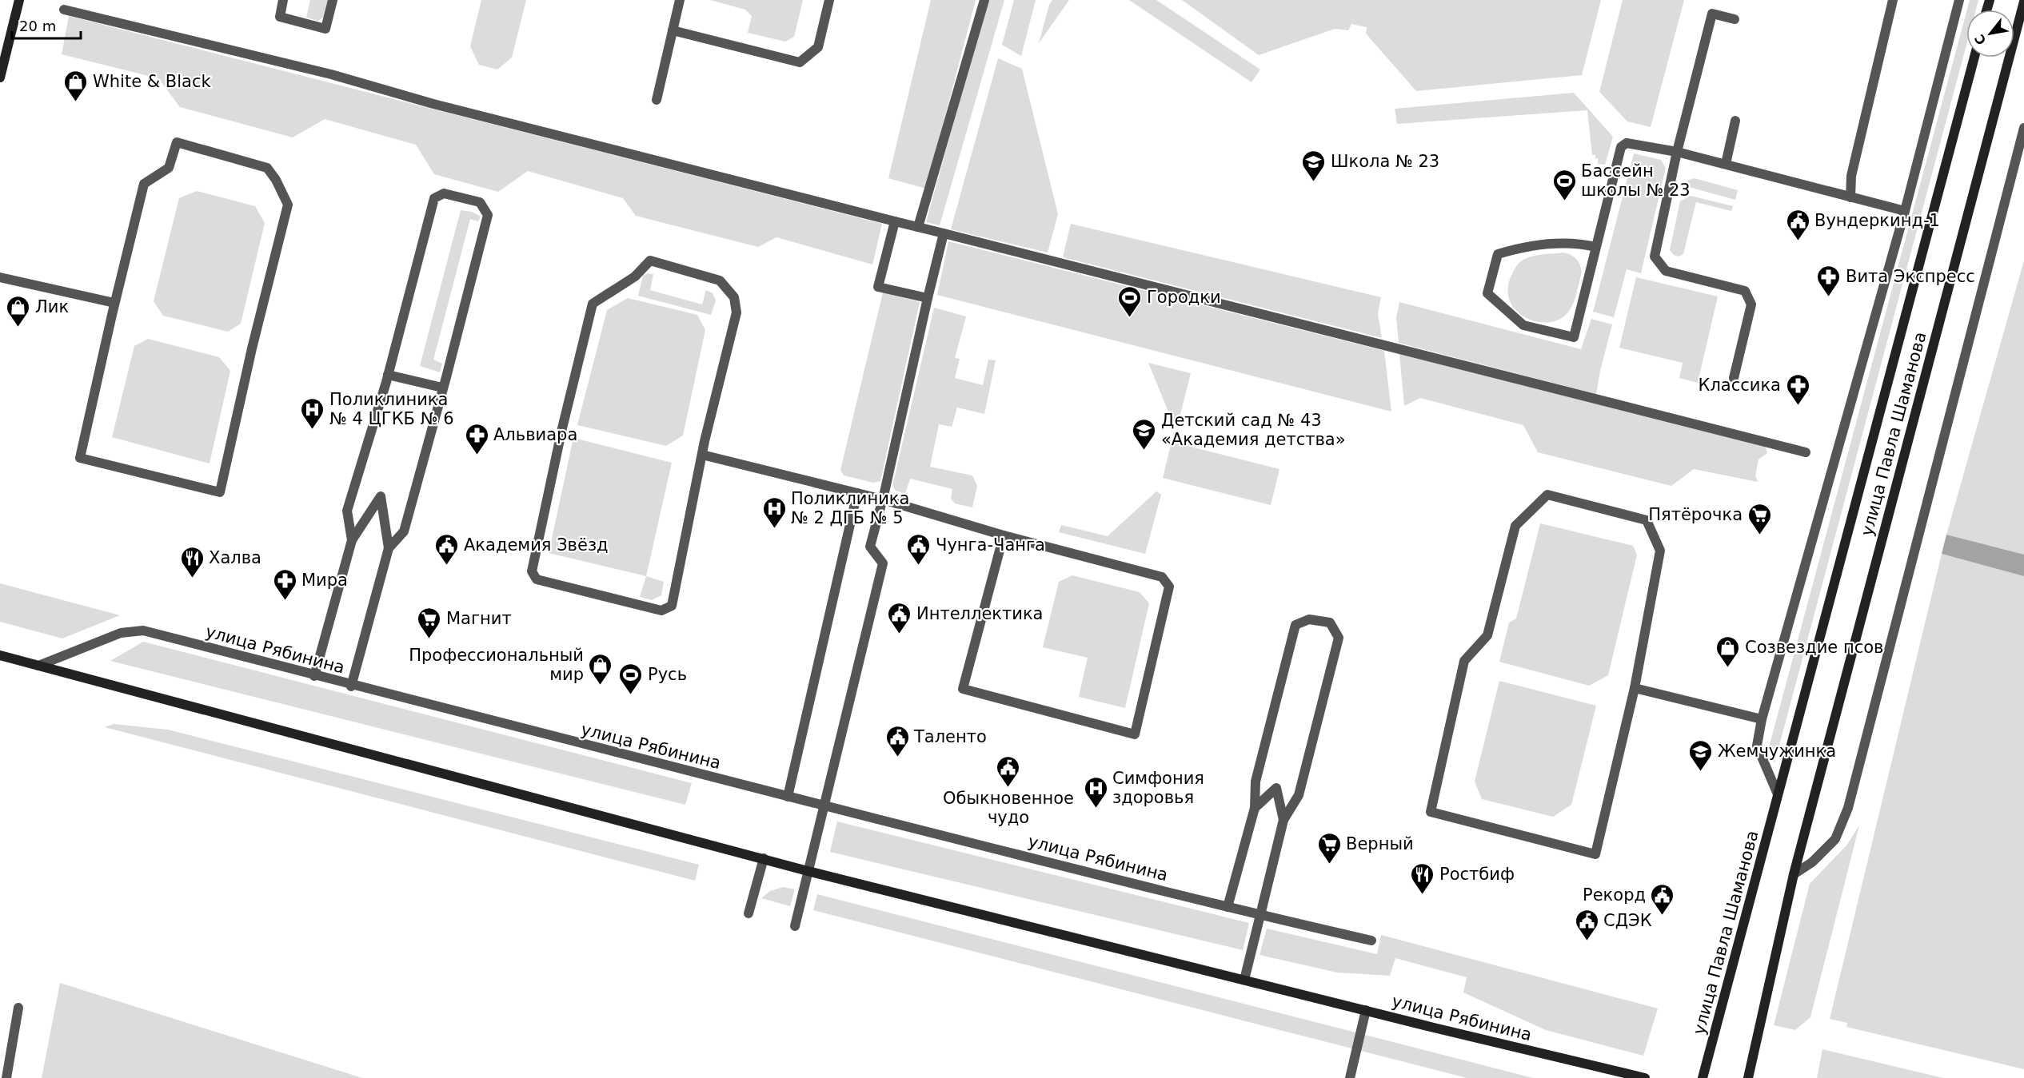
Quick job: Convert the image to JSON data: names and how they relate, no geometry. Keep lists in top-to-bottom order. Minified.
{"streets":{"street":["улица Павла Шаманова","улица Рябинина"]},"places":{"shop":["White & Black","Лик","Созвездие псов","Профессиональный мир"],"school or university":["Школа № 23","Детский сад № 43 «Академия детства»","Жемчужинка"],"sports":["Бассейн школы № 23","Городки","Русь"],"public building":["Вундеркинд-1","Академия Звёзд","Чунга-Чанга","Интеллектика","Таленто","Обыкновенное чудо","Рекорд","СДЭК"],"pharmacy":["Вита Экспресс","Классика","Альвиара","Мира"],"hospital":["Поликлиника № 4 ЦГКБ № 6","Поликлиника № 2 ДГБ № 5","Симфония здоровья"],"supermarket":["Пятёрочка","Магнит","Верный"],"restaurant":["Халва","Ростбиф"]},"scale_bar":"20 m","north":"bottom left"}
